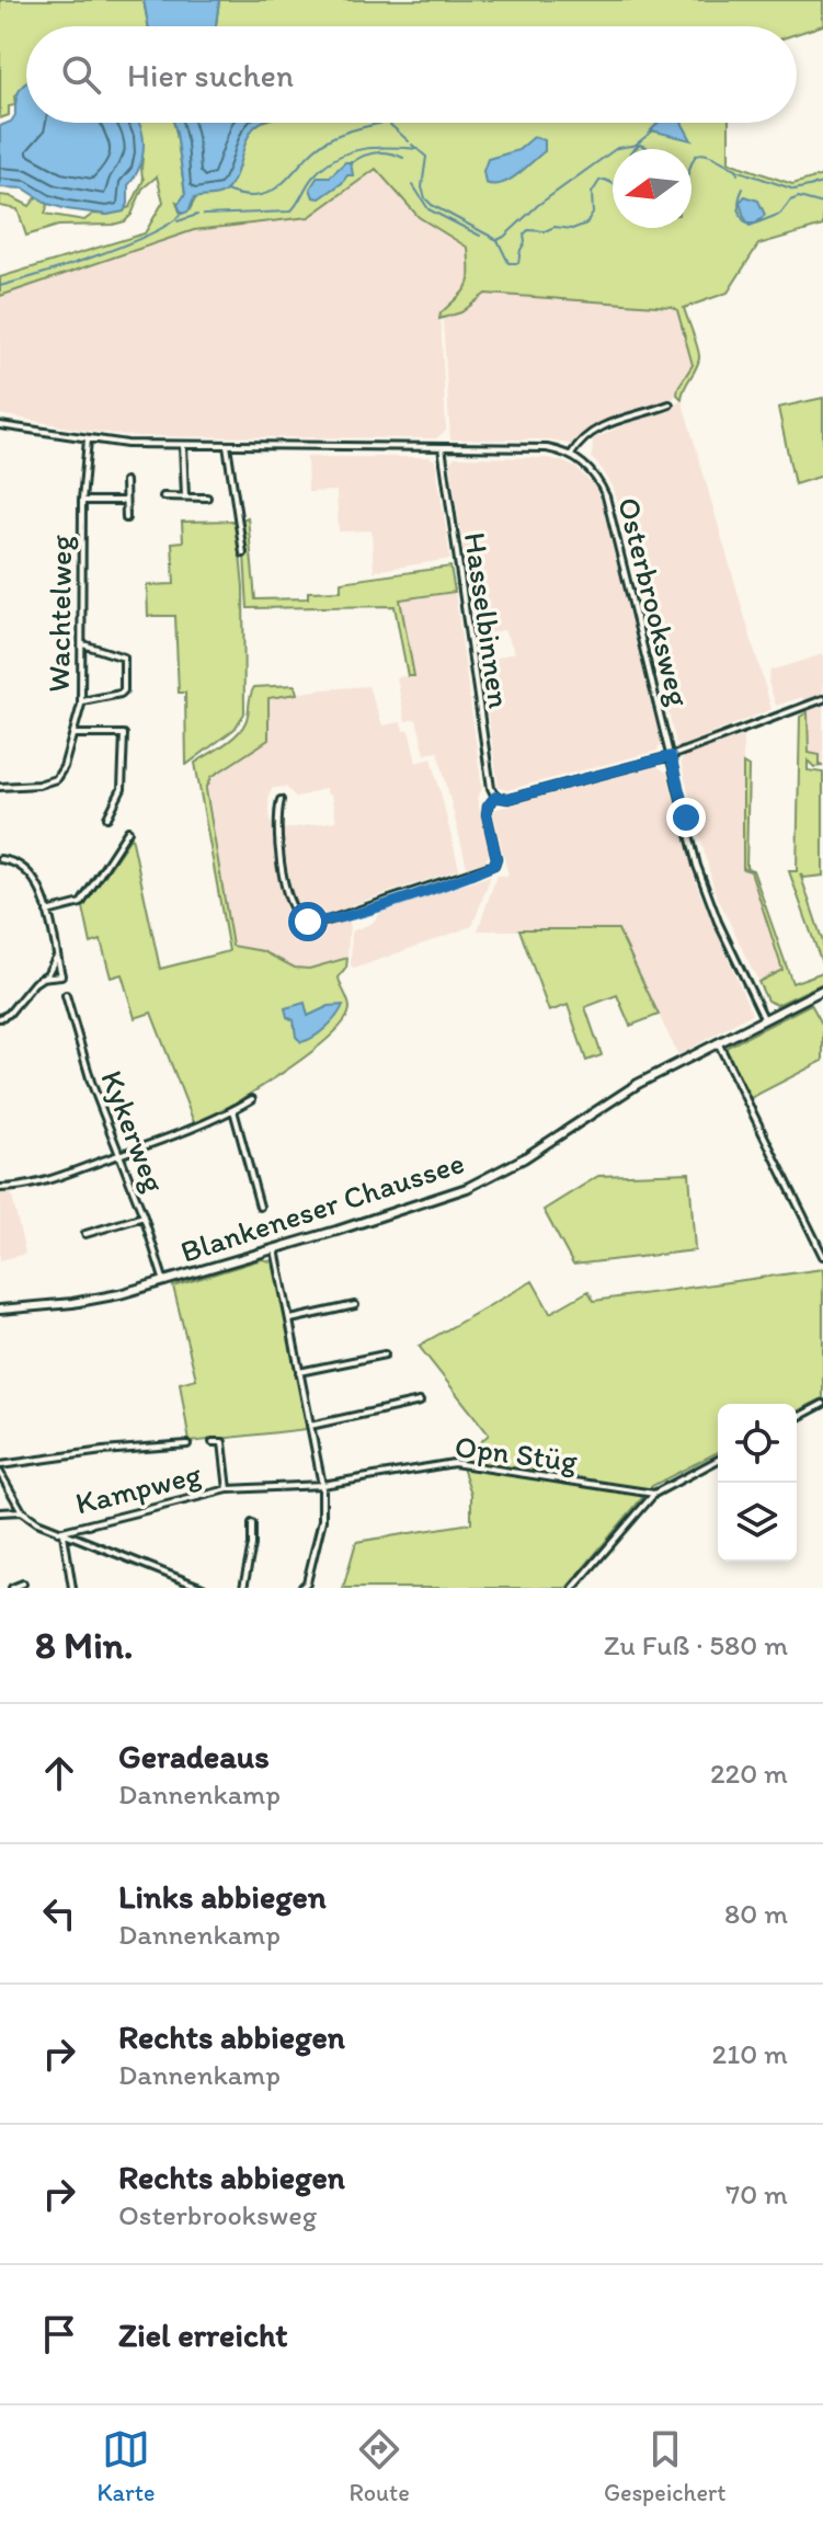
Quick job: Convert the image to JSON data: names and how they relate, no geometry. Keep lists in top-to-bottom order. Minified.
{"streets":{"main road":["Blankeneser Chaussee"],"street":["Osterbrooksweg","Wachtelweg","Hasselbinnen","Kykerweg","Opn Stüg","Kampweg"]},"crossings":[["Osterbrooksweg","Blankeneser Chaussee"],["Kykerweg","Blankeneser Chaussee"],["Opn Stüg","Kampweg"]],"north":"left","page":{"search":"Hier suchen","heading":["8 Min.","Zu Fuß · 580 m"],"list":[["Geradeaus","Dannenkamp","220 m"],["Links abbiegen","Dannenkamp","80 m"],["Rechts abbiegen","Dannenkamp","210 m"],["Rechts abbiegen","Osterbrooksweg","70 m"],"Ziel erreicht"],"nav":["Karte","Route","Gespeichert"]}}
